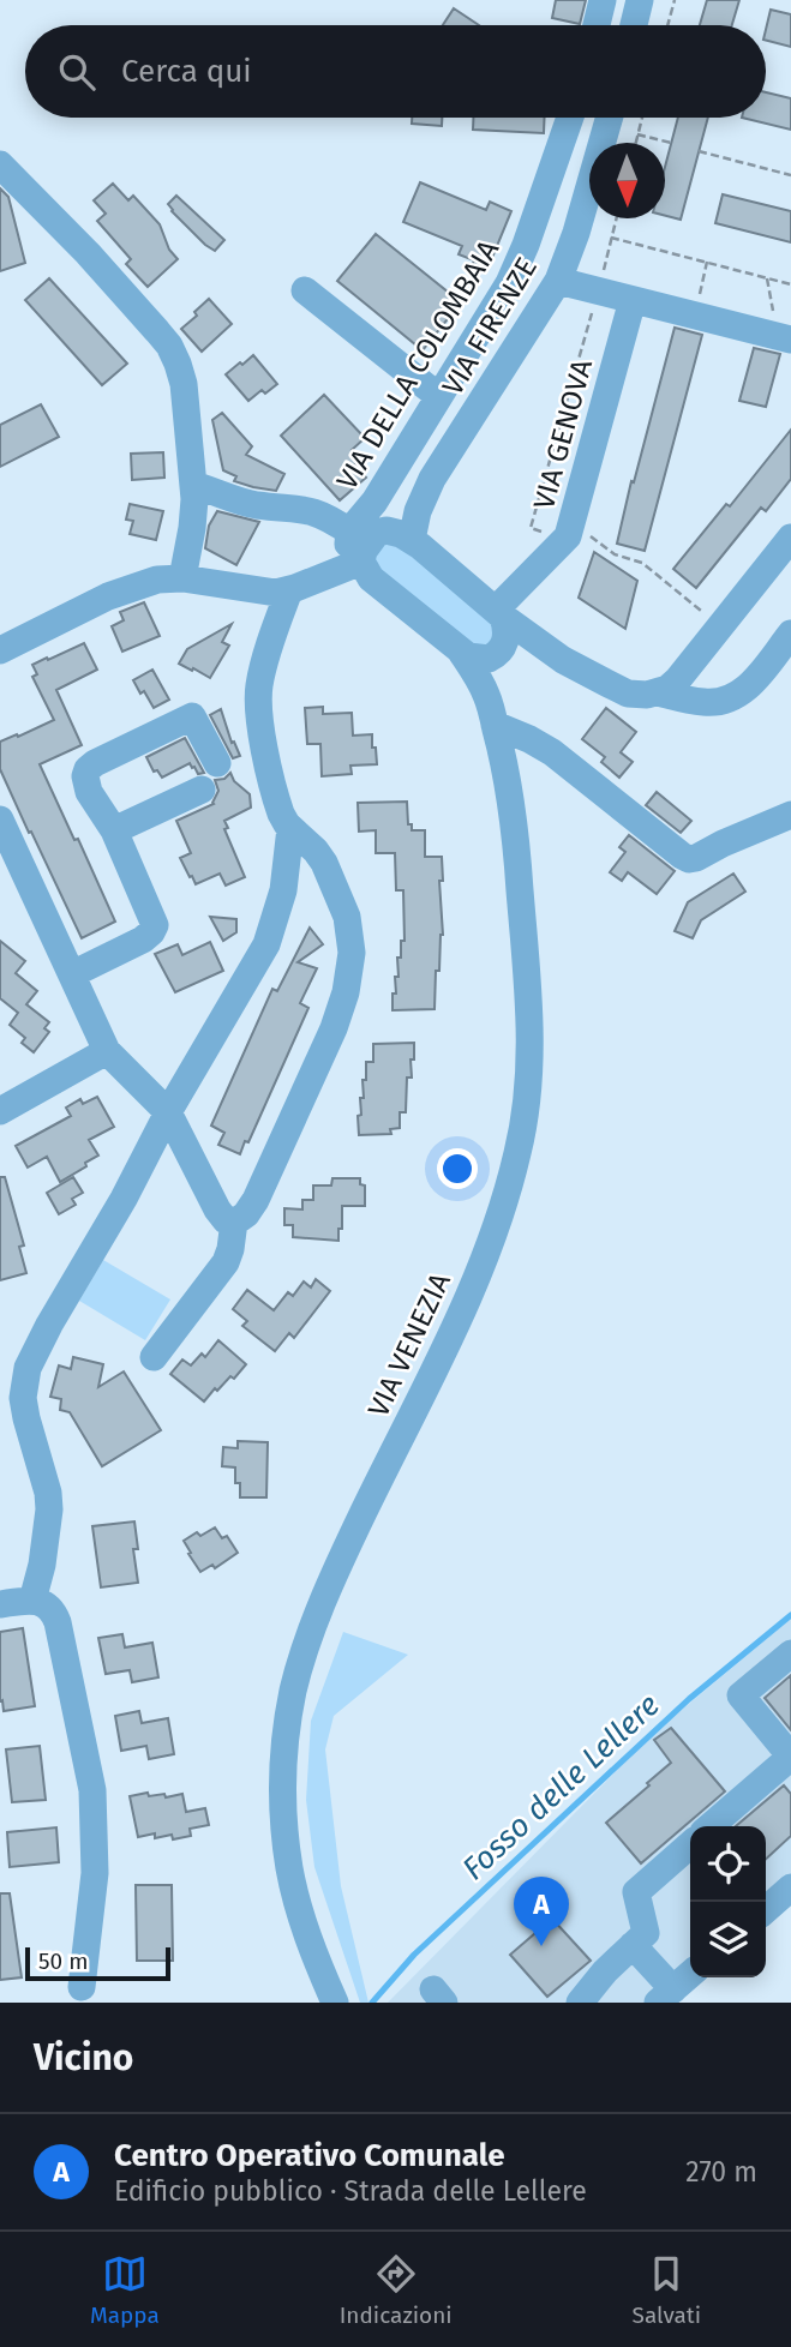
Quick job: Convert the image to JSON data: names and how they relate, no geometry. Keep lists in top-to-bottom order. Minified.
{"streets":{"street":["VIA FIRENZE","VIA DELLA COLOMBAIA","VIA GENOVA","VIA VENEZIA"]},"crossings":[["VIA FIRENZE","VIA DELLA COLOMBAIA"],["VIA GENOVA","VIA VENEZIA"]],"water":["Fosso delle Lellere"],"scale_bar":"50 m","north":"bottom","page":{"search":"Cerca qui","pins":"A","scale":"50 m","heading":"Vicino","list":[{"mark":"A","name":"Centro Operativo Comunale","note":"Edificio pubblico · Strada delle Lellere","value":"270 m"}],"nav":["Mappa","Indicazioni","Salvati"]}}
